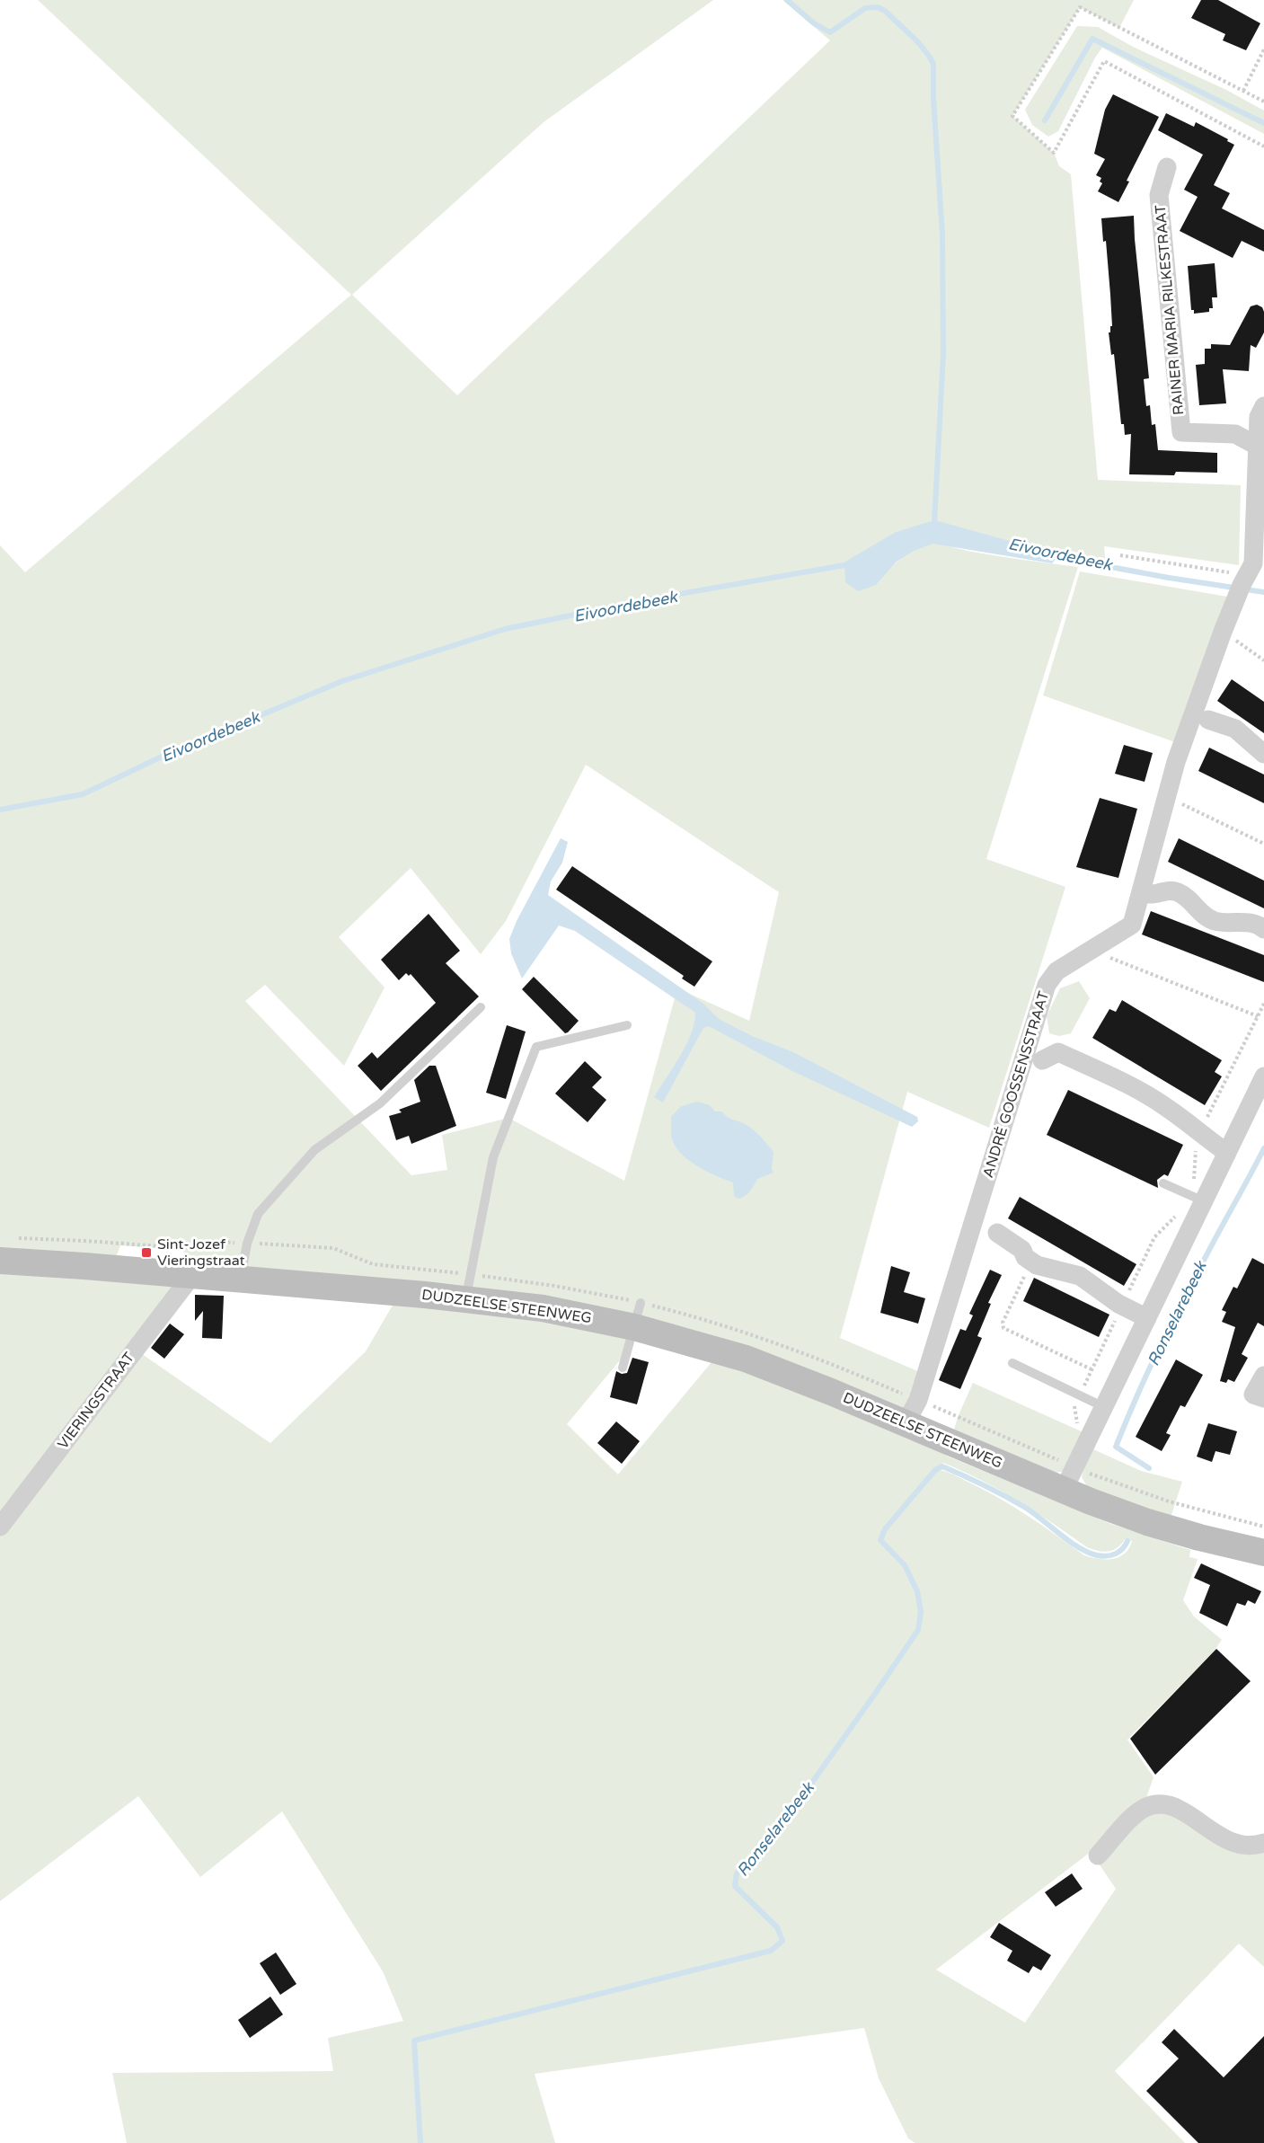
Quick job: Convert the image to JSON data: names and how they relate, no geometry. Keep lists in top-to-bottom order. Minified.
{"streets":{"main road":["DUDZEELSE STEENWEG"],"street":["RAINER MARIA RILKESTRAAT","ANDRÉ GOOSSENSSTRAAT","VIERINGSTRAAT"]},"crossings":[["RAINER MARIA RILKESTRAAT","ANDRÉ GOOSSENSSTRAAT"],["ANDRÉ GOOSSENSSTRAAT","DUDZEELSE STEENWEG"],["DUDZEELSE STEENWEG","VIERINGSTRAAT"]],"water":["Eivoordebeek","Ronselarebeek"],"places":{"transit":["Sint-Jozef Vieringstraat"]}}
